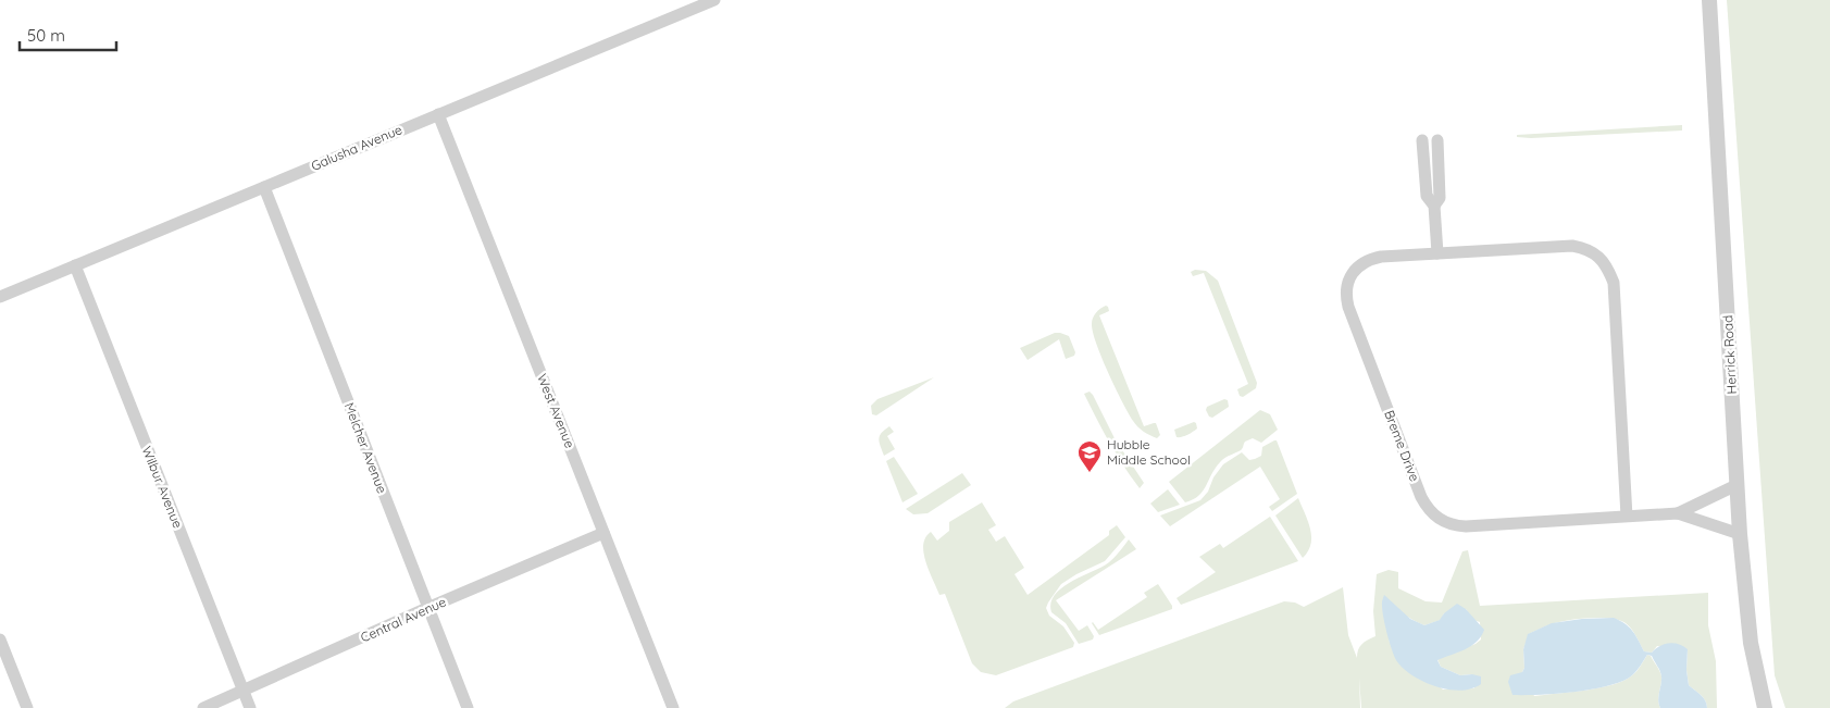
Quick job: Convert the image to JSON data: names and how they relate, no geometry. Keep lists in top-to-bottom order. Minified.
{"streets":{"street":["Galusha Avenue","Herrick Road","West Avenue","Breme Drive","Melcher Avenue","Wilbur Avenue","Central Avenue"]},"crossings":[["Galusha Avenue","West Avenue"],["Galusha Avenue","Melcher Avenue"],["Galusha Avenue","Wilbur Avenue"],["Herrick Road","Breme Drive"],["West Avenue","Central Avenue"],["Melcher Avenue","Central Avenue"],["Wilbur Avenue","Central Avenue"]],"places":{"school or university":["Hubble Middle School"]},"scale_bar":"50 m"}
